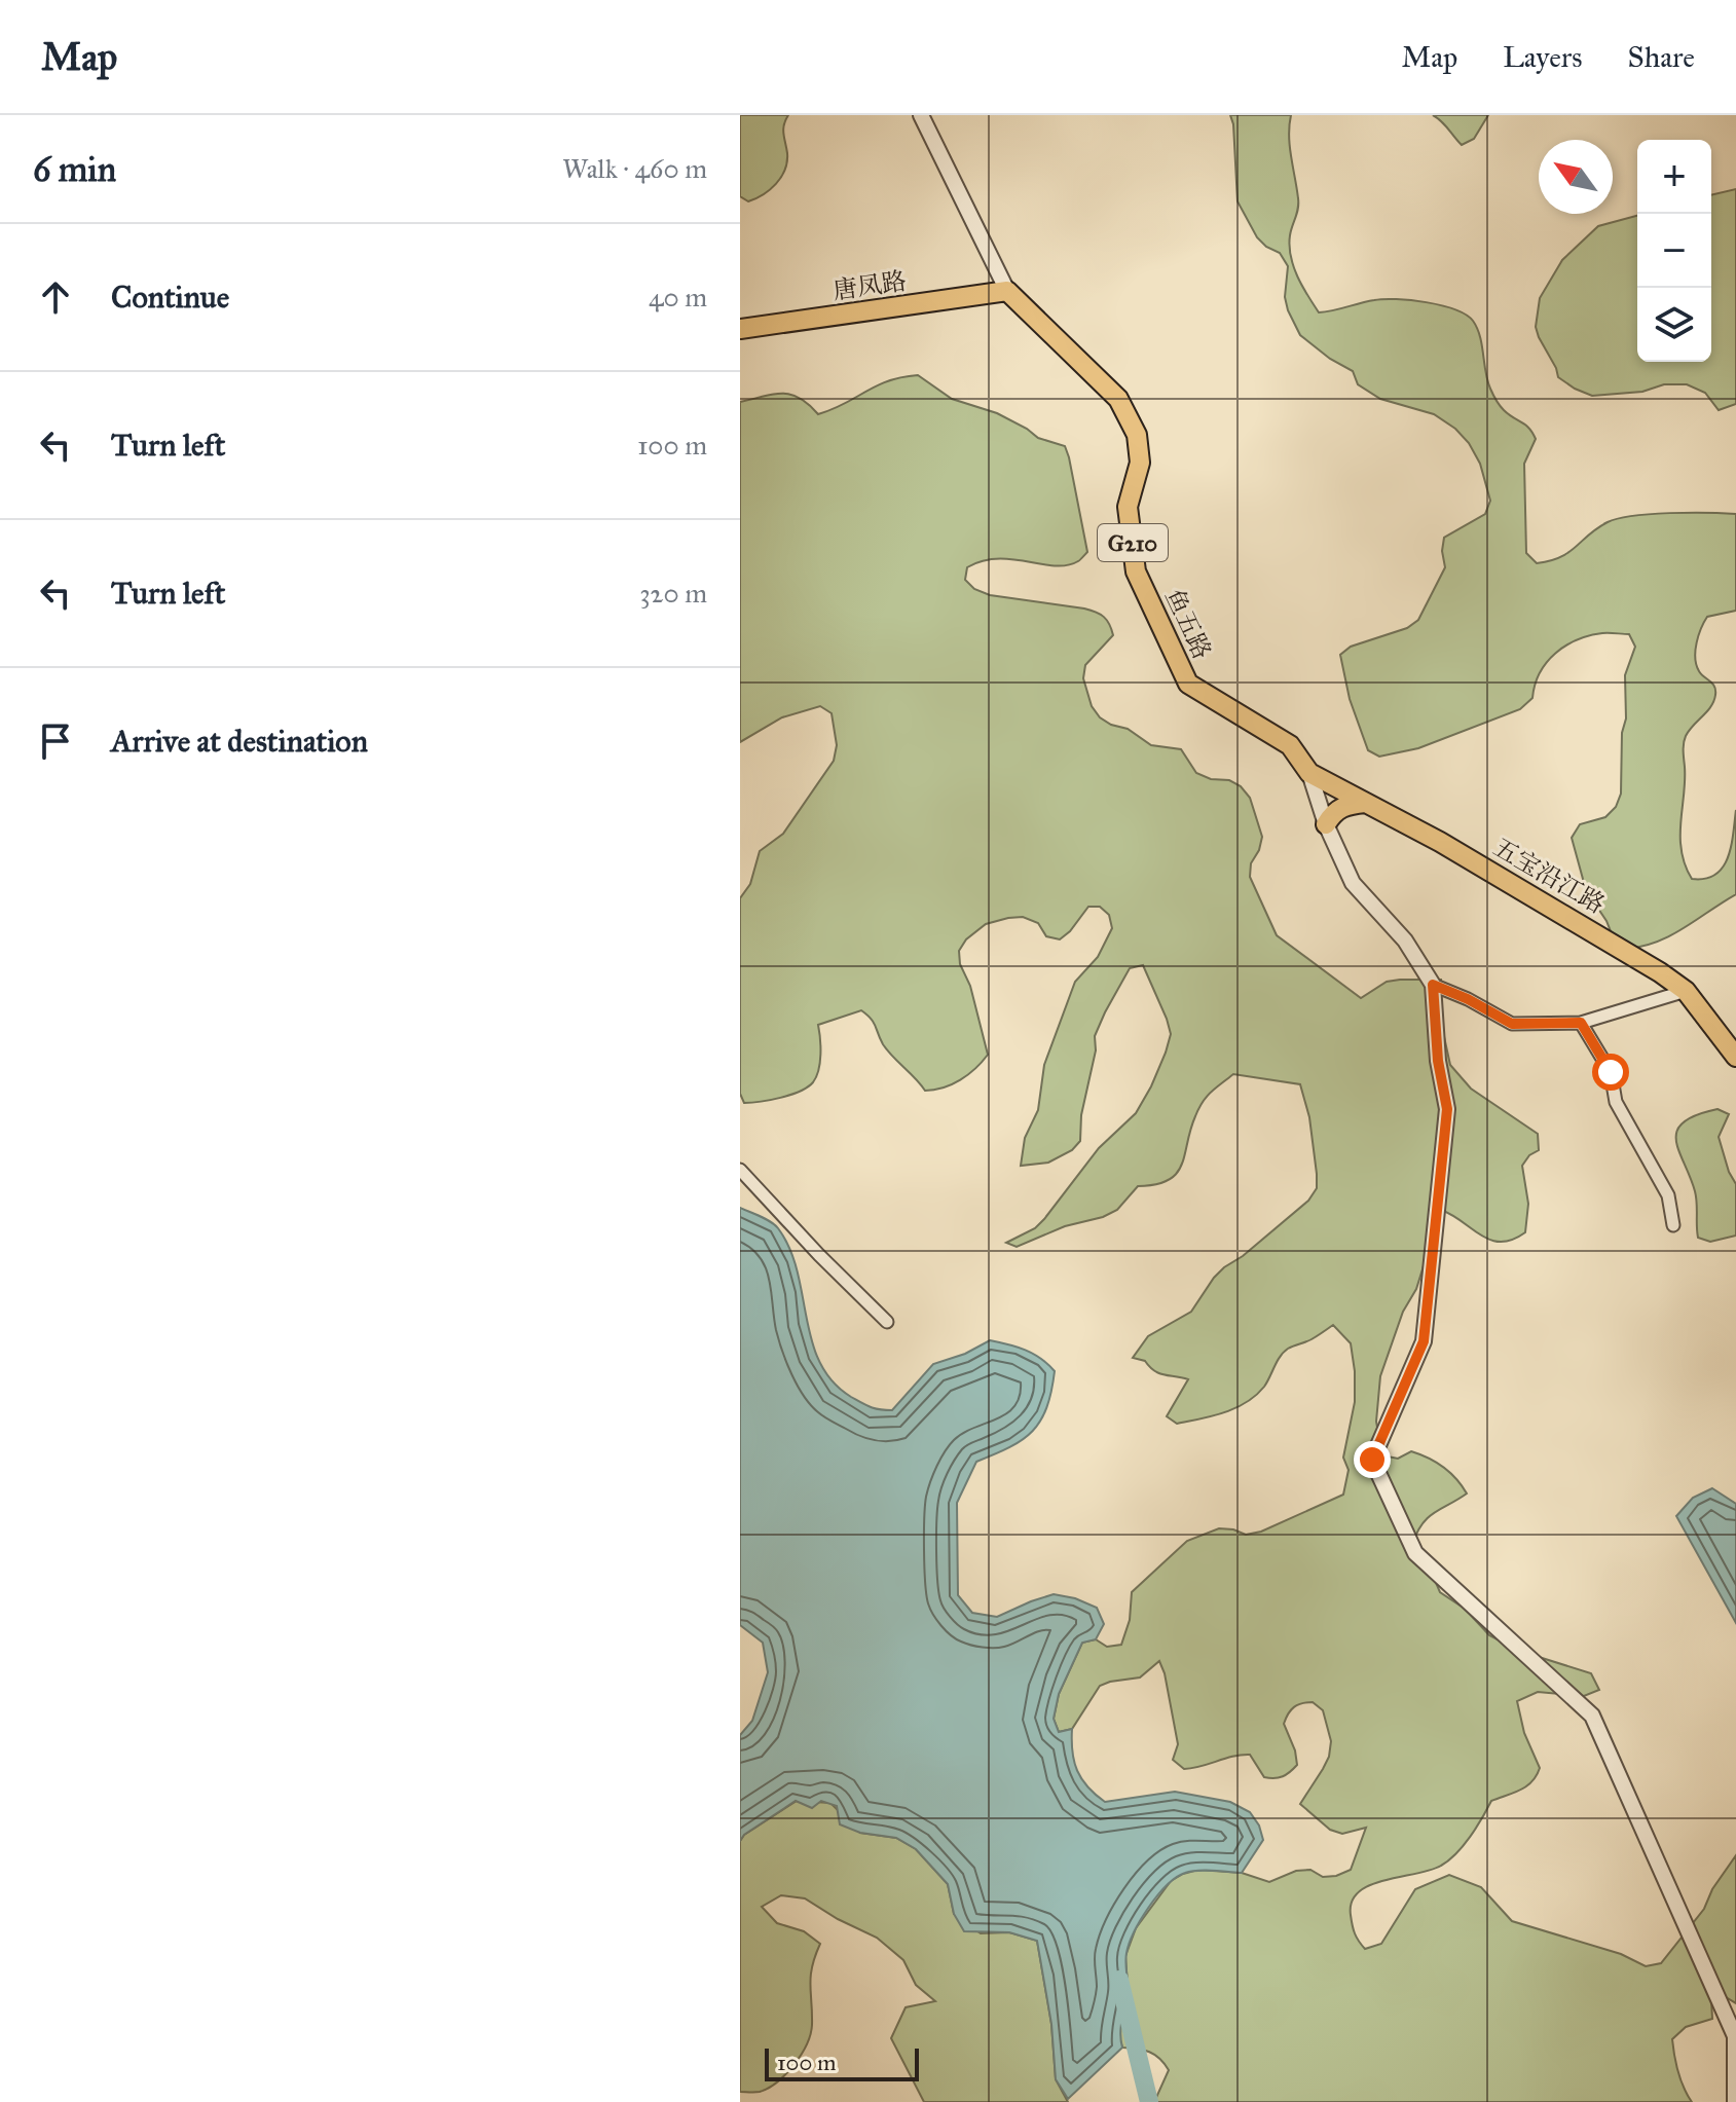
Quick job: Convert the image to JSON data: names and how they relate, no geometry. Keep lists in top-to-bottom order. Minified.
{"streets":{"highway":["唐凤路","G210","鱼五路","五宝沿江路"]},"crossings":[["唐凤路","鱼五路"],["鱼五路","五宝沿江路"]],"scale_bar":"100 m","north":"top left","page":{"header":"Map","nav":["Map","Layers","Share"],"heading":["6 min","Walk · 460 m"],"map_buttons":["+","−"],"list":[["Continue","40 m"],["Turn left","100 m"],["Turn left","320 m"],"Arrive at destination"],"scale":"100 m"}}
